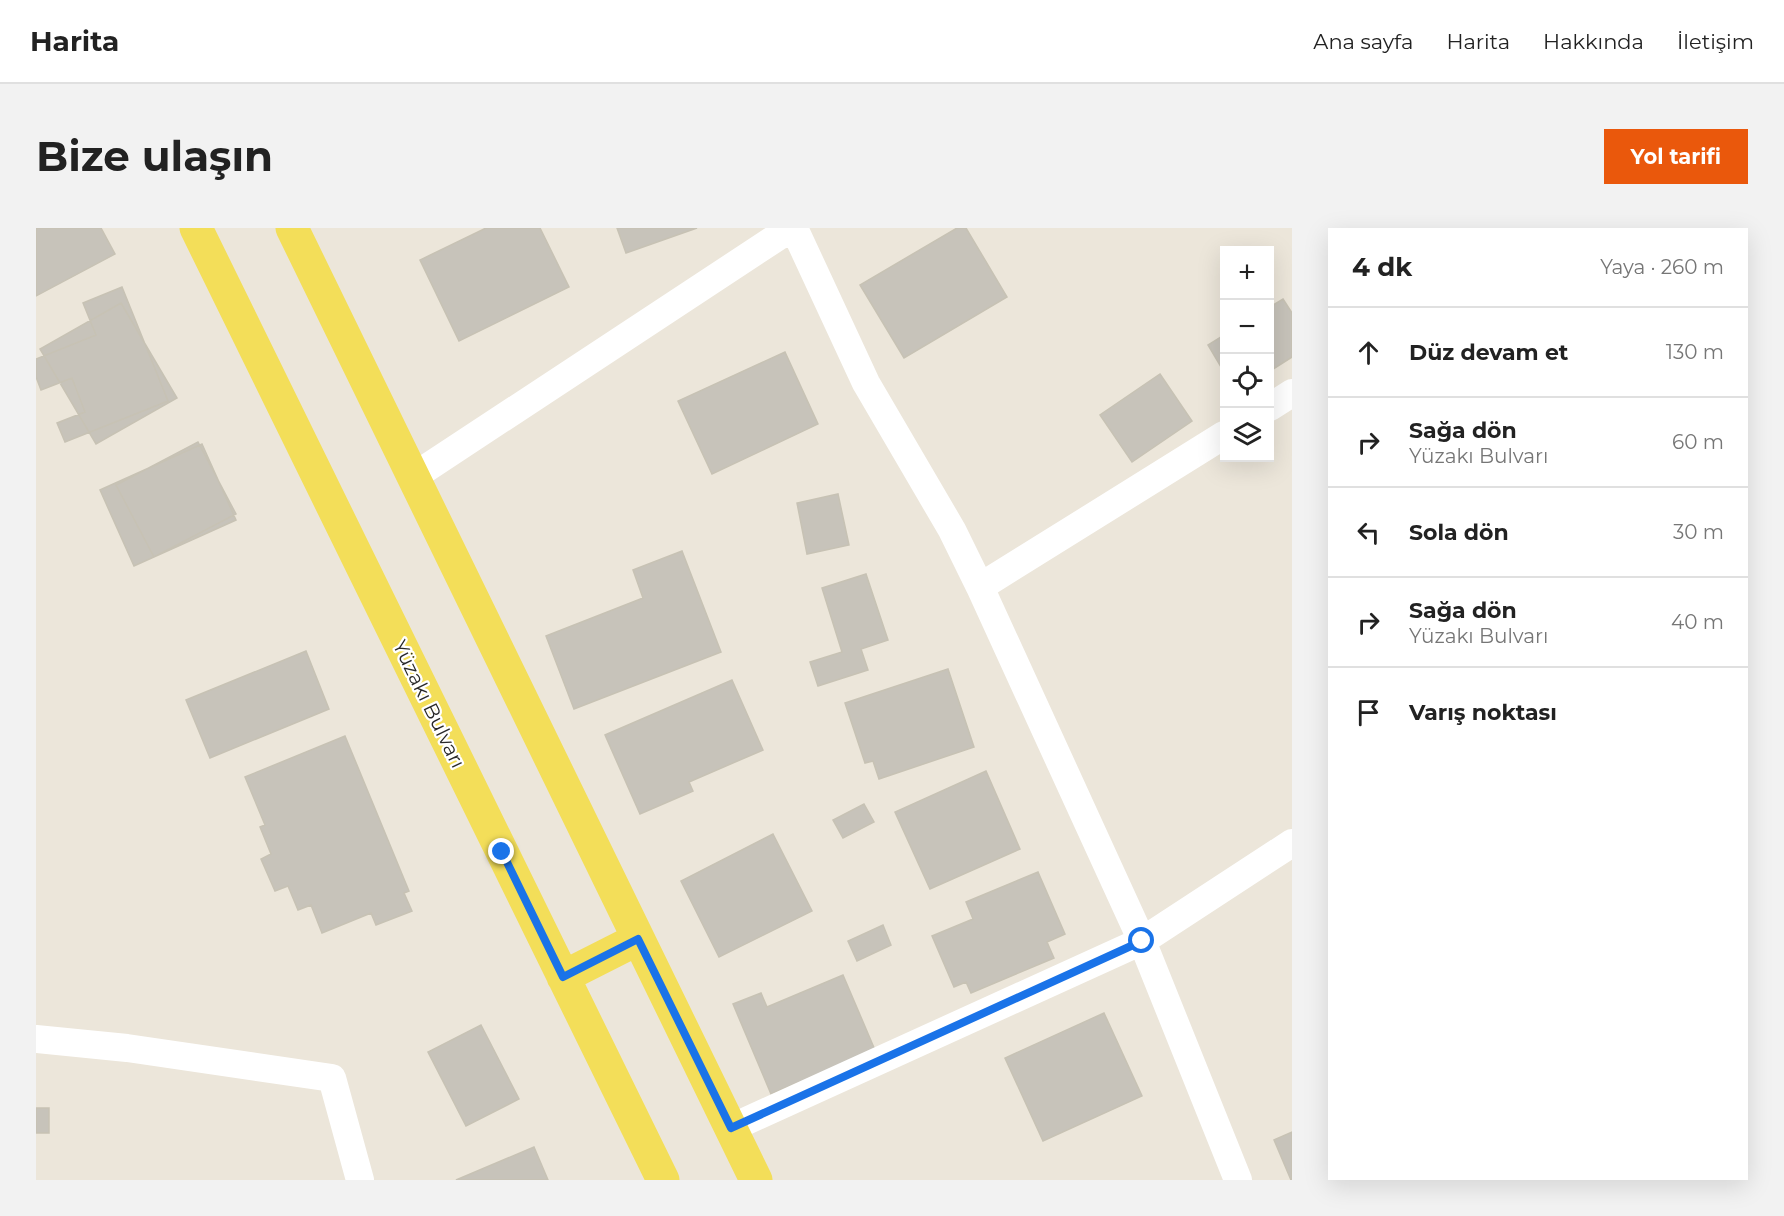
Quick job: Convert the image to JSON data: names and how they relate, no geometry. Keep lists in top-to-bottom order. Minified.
{"streets":{"main road":["Yüzakı Bulvarı"]},"page":{"header":"Harita","nav":["Ana sayfa","Harita","Hakkında","İletişim"],"buttons":"Yol tarifi","title":"Bize ulaşın","heading":["4 dk","Yaya · 260 m"],"map_buttons":["+","−"],"list":[["Düz devam et","130 m"],["Sağa dön","Yüzakı Bulvarı","60 m"],["Sola dön","30 m"],["Sağa dön","Yüzakı Bulvarı","40 m"],"Varış noktası"]}}
